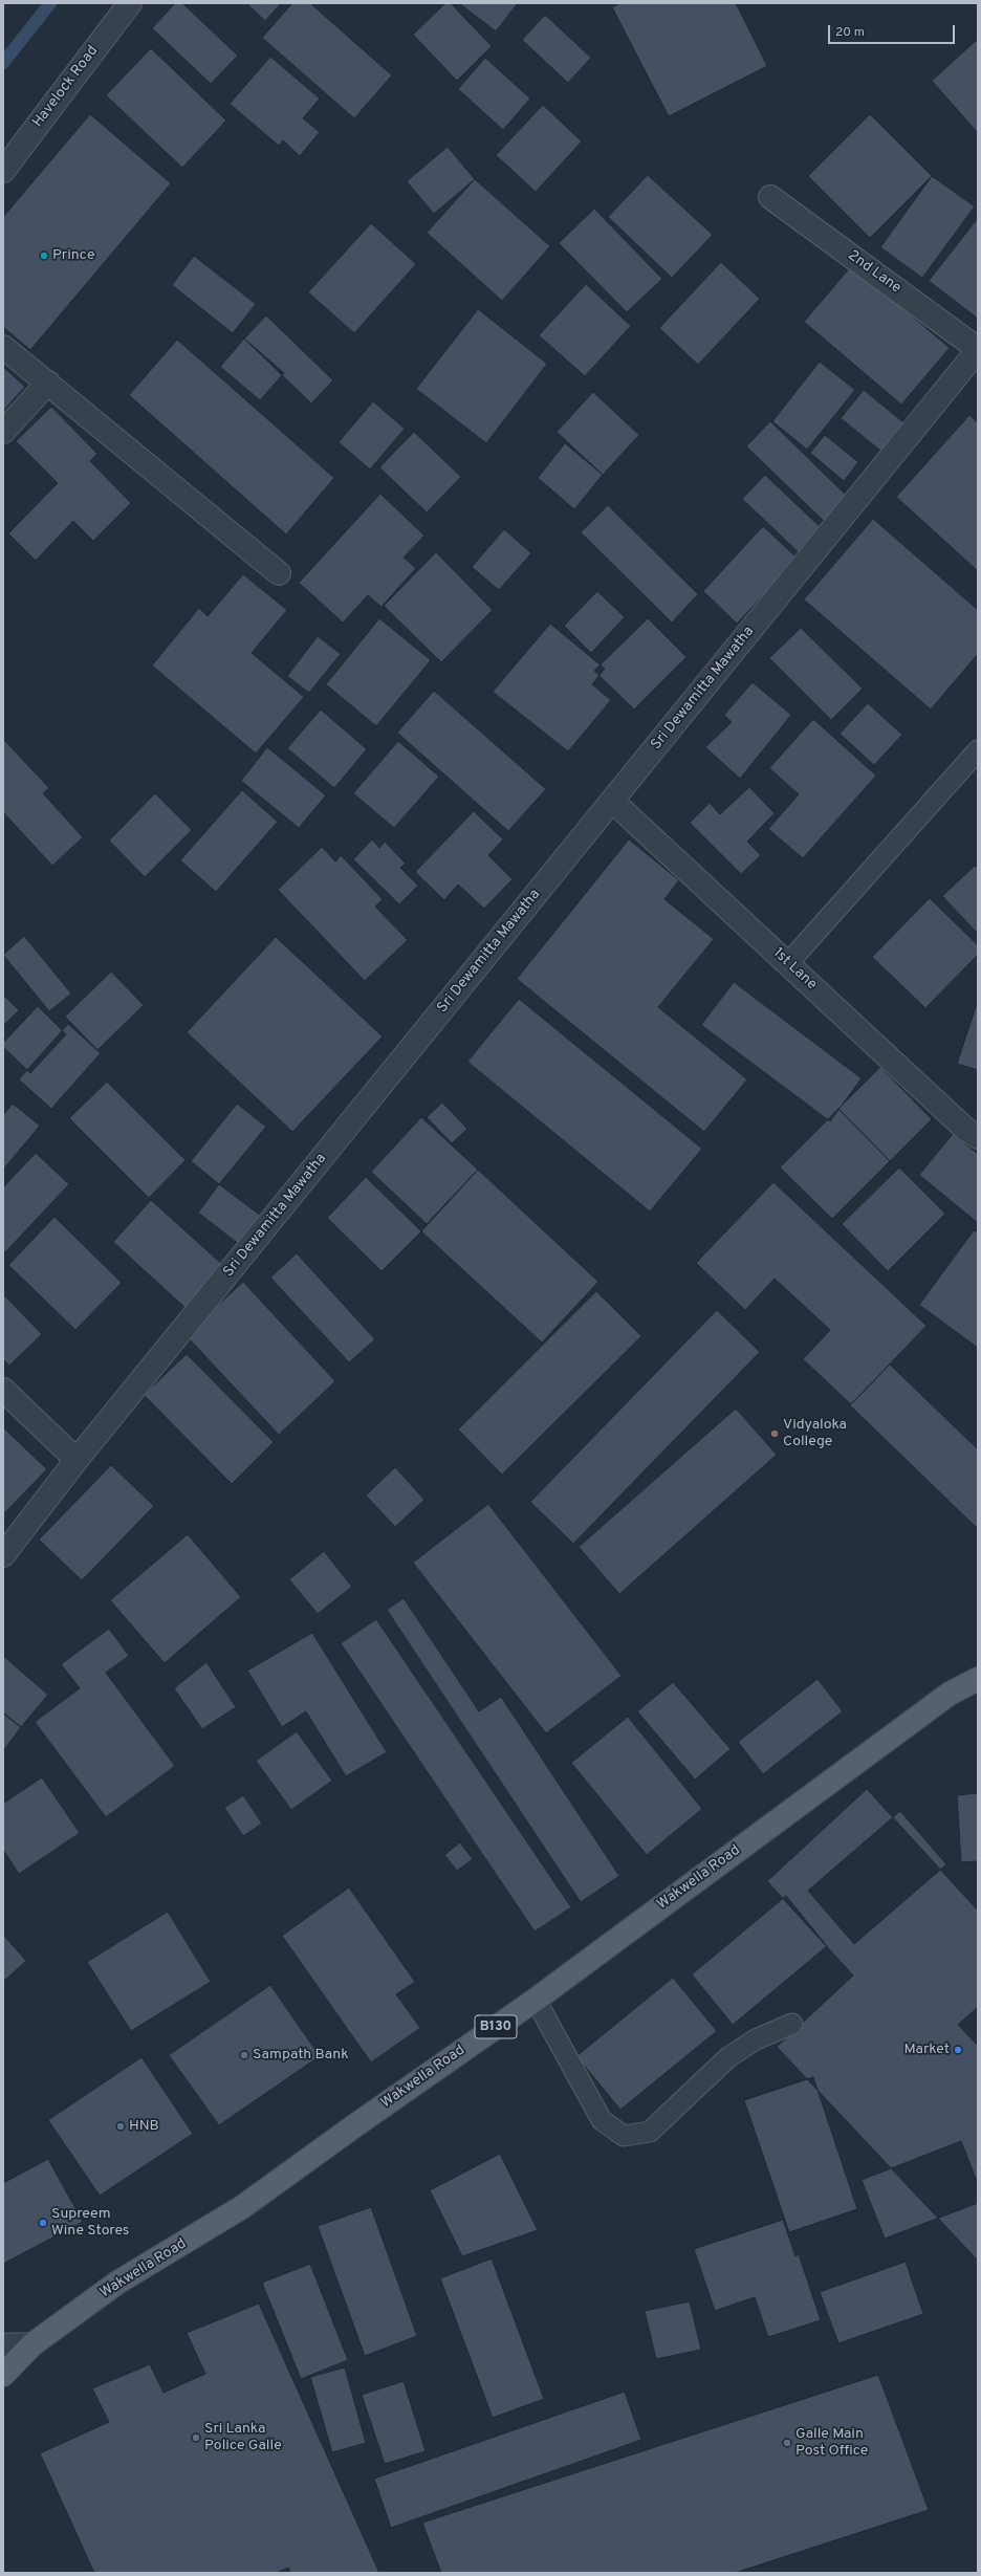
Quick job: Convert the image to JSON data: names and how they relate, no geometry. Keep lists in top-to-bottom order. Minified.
{"streets":{"main road":["Wakwella Road","B130"],"street":["Havelock Road","2nd Lane","Sri Dewamitta Mawatha","1st Lane"]},"crossings":[["2nd Lane","Sri Dewamitta Mawatha"],["Sri Dewamitta Mawatha","1st Lane"]],"places":["Prince","Vidyaloka College","Market","Sampath Bank","HNB","Supreem Wine Stores","Sri Lanka Police Galle","Galle Main Post Office"],"scale_bar":"20 m"}
